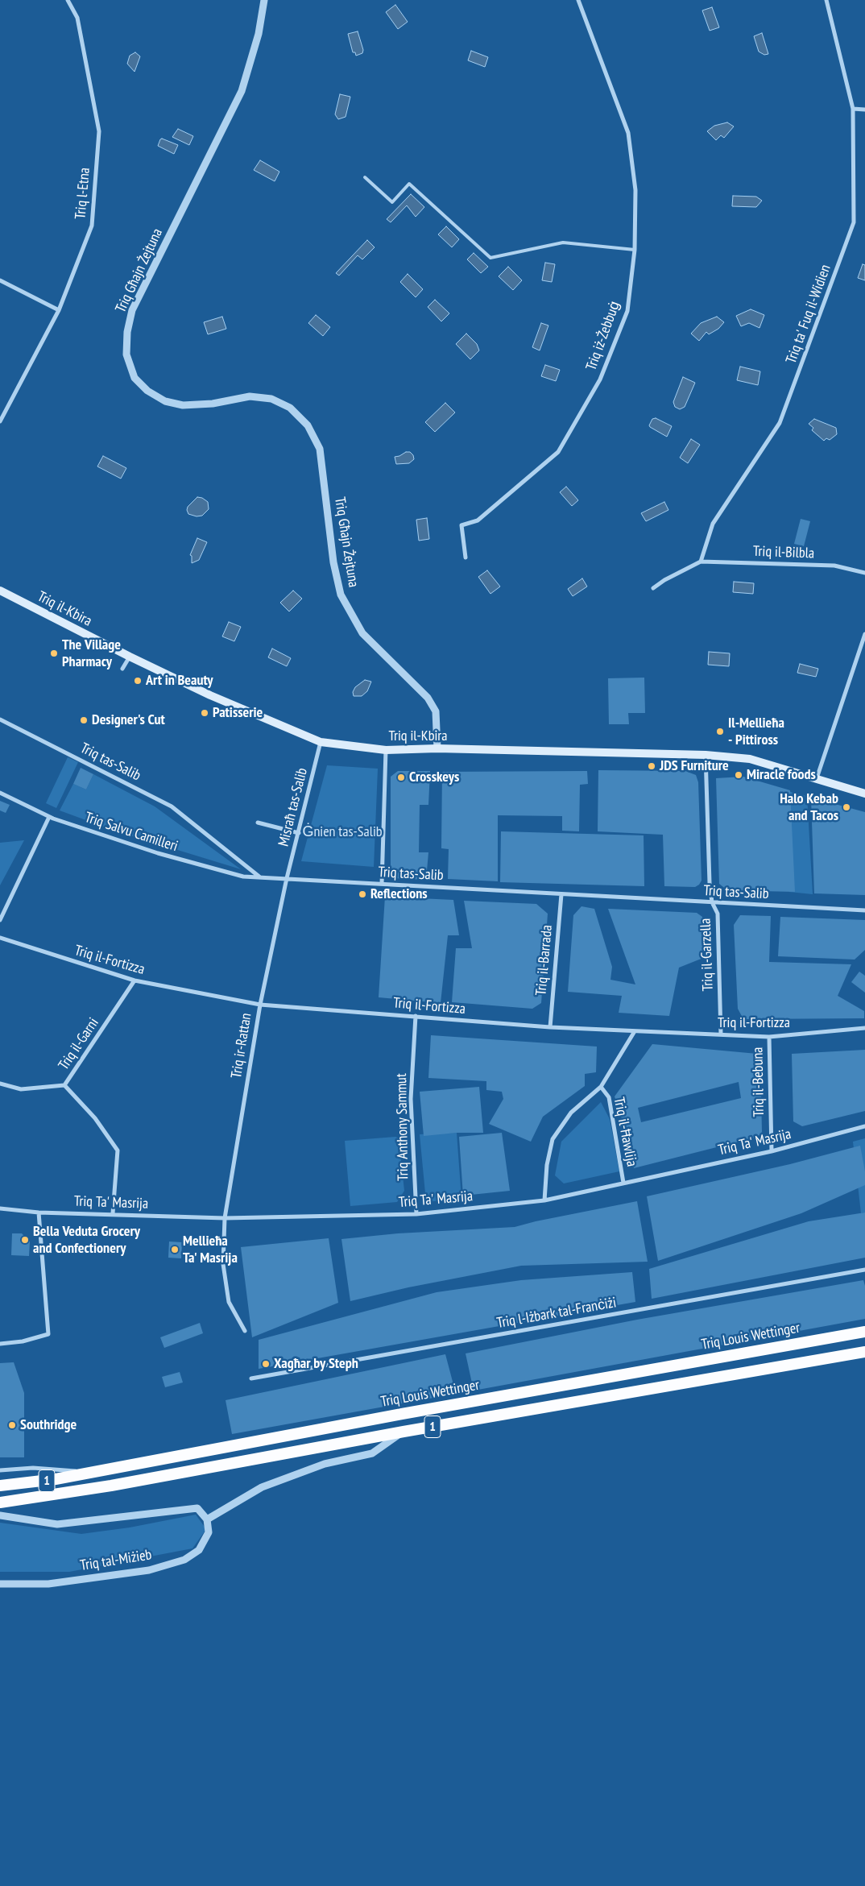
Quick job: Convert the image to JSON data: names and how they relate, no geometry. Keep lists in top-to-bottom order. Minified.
{"streets":{"highway":["Triq Louis Wettinger","1"],"main road":["Triq il-Kbira"],"street":["Triq l-Etna","Triq Għajn Żejtuna","Triq ta' Fuq il-Widien","Triq iż-Żebbuġ","Triq il-Bilbla","Triq tas-Salib","Misraħ tas-Salib","Triq Salvu Camilleri","Triq il-Garzella","Triq il-Fortizza","Triq il-Barrada","Triq il-Garni","Triq ir-Rattan","Triq il-Bebuna","Triq Anthony Sammut","Triq il-Ħawlija","Triq Ta' Masrija","Triq l-Iżbark tal-Franċiżi","Triq tal-Miżieb"]},"crossings":[["Triq Għajn Żejtuna","Triq il-Kbira"],["Triq ta' Fuq il-Widien","Triq il-Bilbla"],["Triq il-Kbira","Misraħ tas-Salib"],["Triq il-Kbira","Triq il-Garzella"],["Triq tas-Salib","Misraħ tas-Salib"],["Triq tas-Salib","Triq Salvu Camilleri"],["Triq tas-Salib","Triq il-Garzella"],["Triq tas-Salib","Triq il-Barrada"],["Triq tas-Salib","Triq ir-Rattan"],["Misraħ tas-Salib","Triq ir-Rattan"],["Triq il-Garzella","Triq il-Fortizza"],["Triq il-Fortizza","Triq il-Barrada"],["Triq il-Fortizza","Triq il-Garni"],["Triq il-Fortizza","Triq ir-Rattan"],["Triq il-Fortizza","Triq il-Bebuna"],["Triq il-Fortizza","Triq Anthony Sammut"],["Triq ir-Rattan","Triq Ta' Masrija"],["Triq il-Bebuna","Triq Ta' Masrija"],["Triq Anthony Sammut","Triq Ta' Masrija"],["Triq il-Ħawlija","Triq Ta' Masrija"]],"parks":["Ġnien tas-Salib"],"places":["The Village Pharmacy","Art in Beauty","Patisserie","Designer's Cut","Il-Mellieħa - Pittiross","JDS Furniture","Miracle foods","Crosskeys","Halo Kebab and Tacos","Reflections","Bella Veduta Grocery and Confectionery","Mellieħa Ta' Masrija","Xagħar by Steph","Southridge"]}
